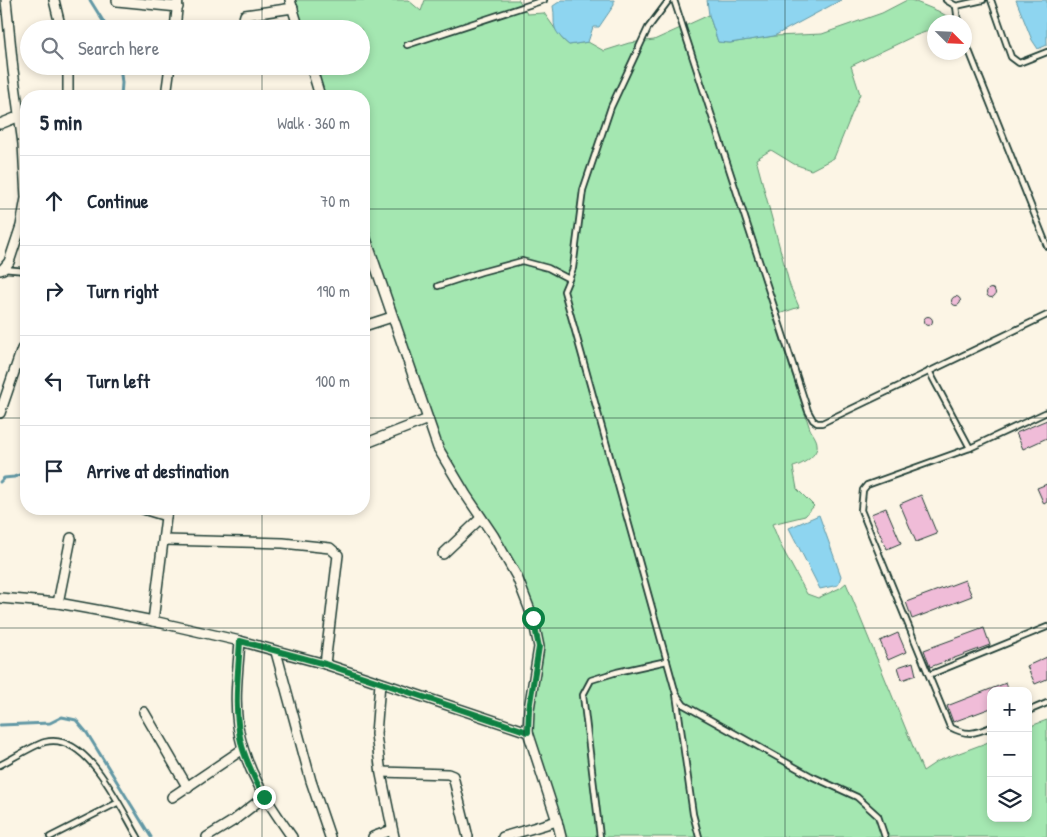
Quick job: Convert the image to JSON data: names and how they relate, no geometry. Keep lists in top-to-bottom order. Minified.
{"north":"bottom right","page":{"search":"Search here","heading":["5 min","Walk · 360 m"],"list":[["Continue","70 m"],["Turn right","190 m"],["Turn left","100 m"],"Arrive at destination"],"map_buttons":["+","−"]}}
